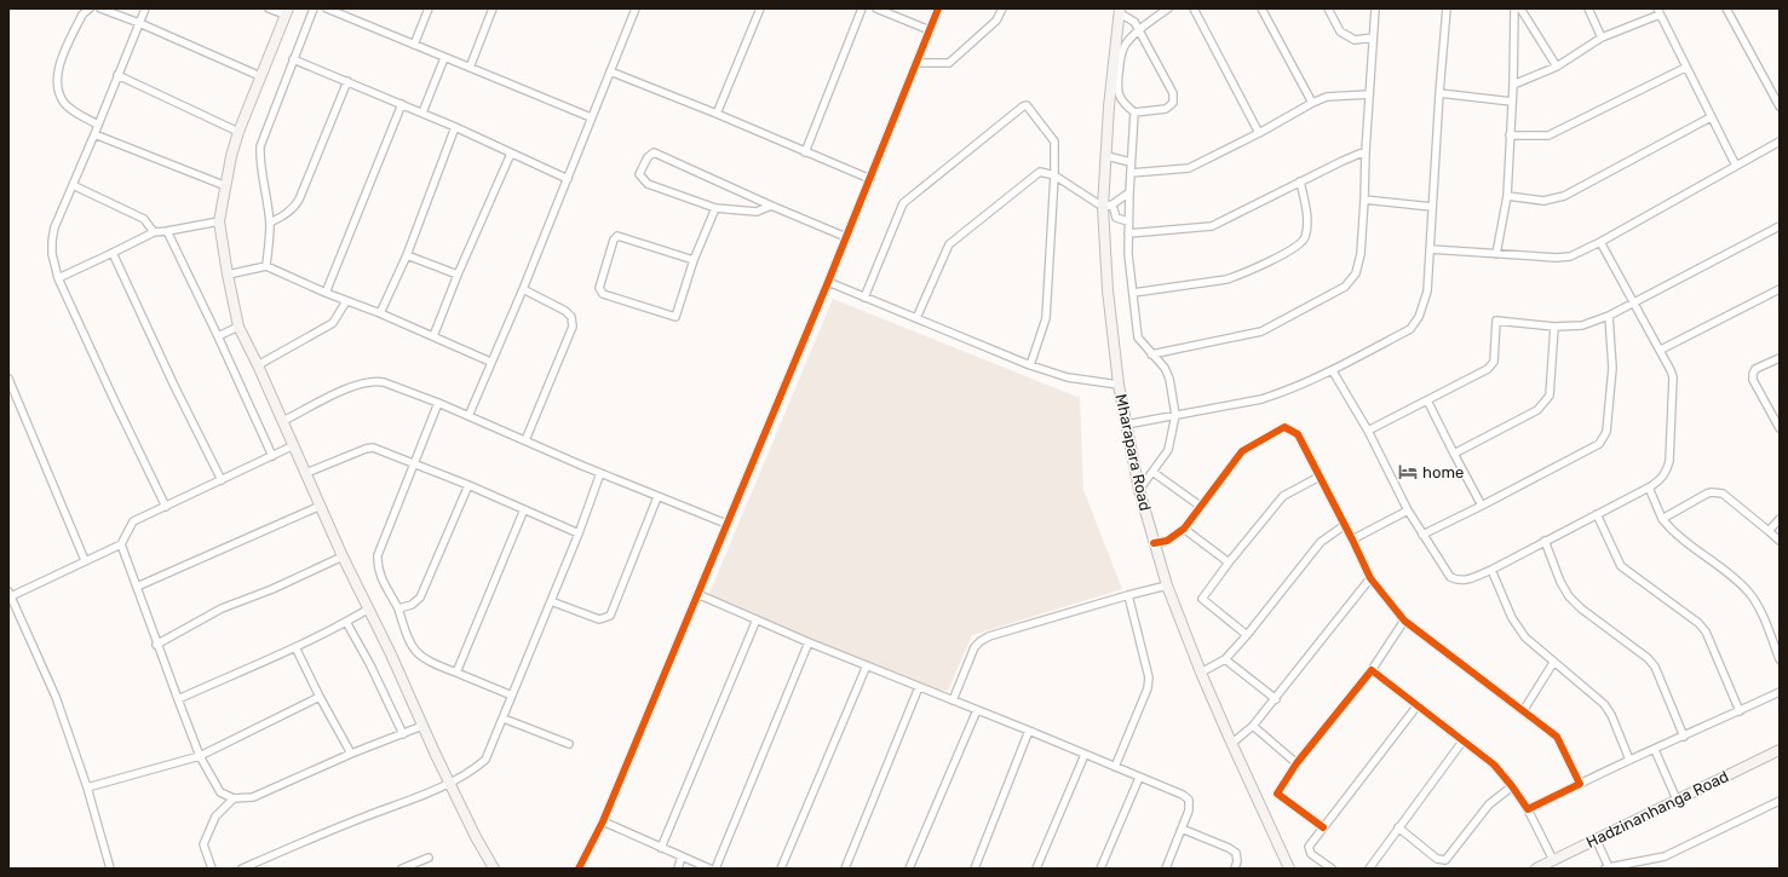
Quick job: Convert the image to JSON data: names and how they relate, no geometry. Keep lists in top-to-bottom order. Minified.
{"streets":{"street":["Mharapara Road","Hadzinanhanga Road"]},"places":{"hotel":["home"]}}
